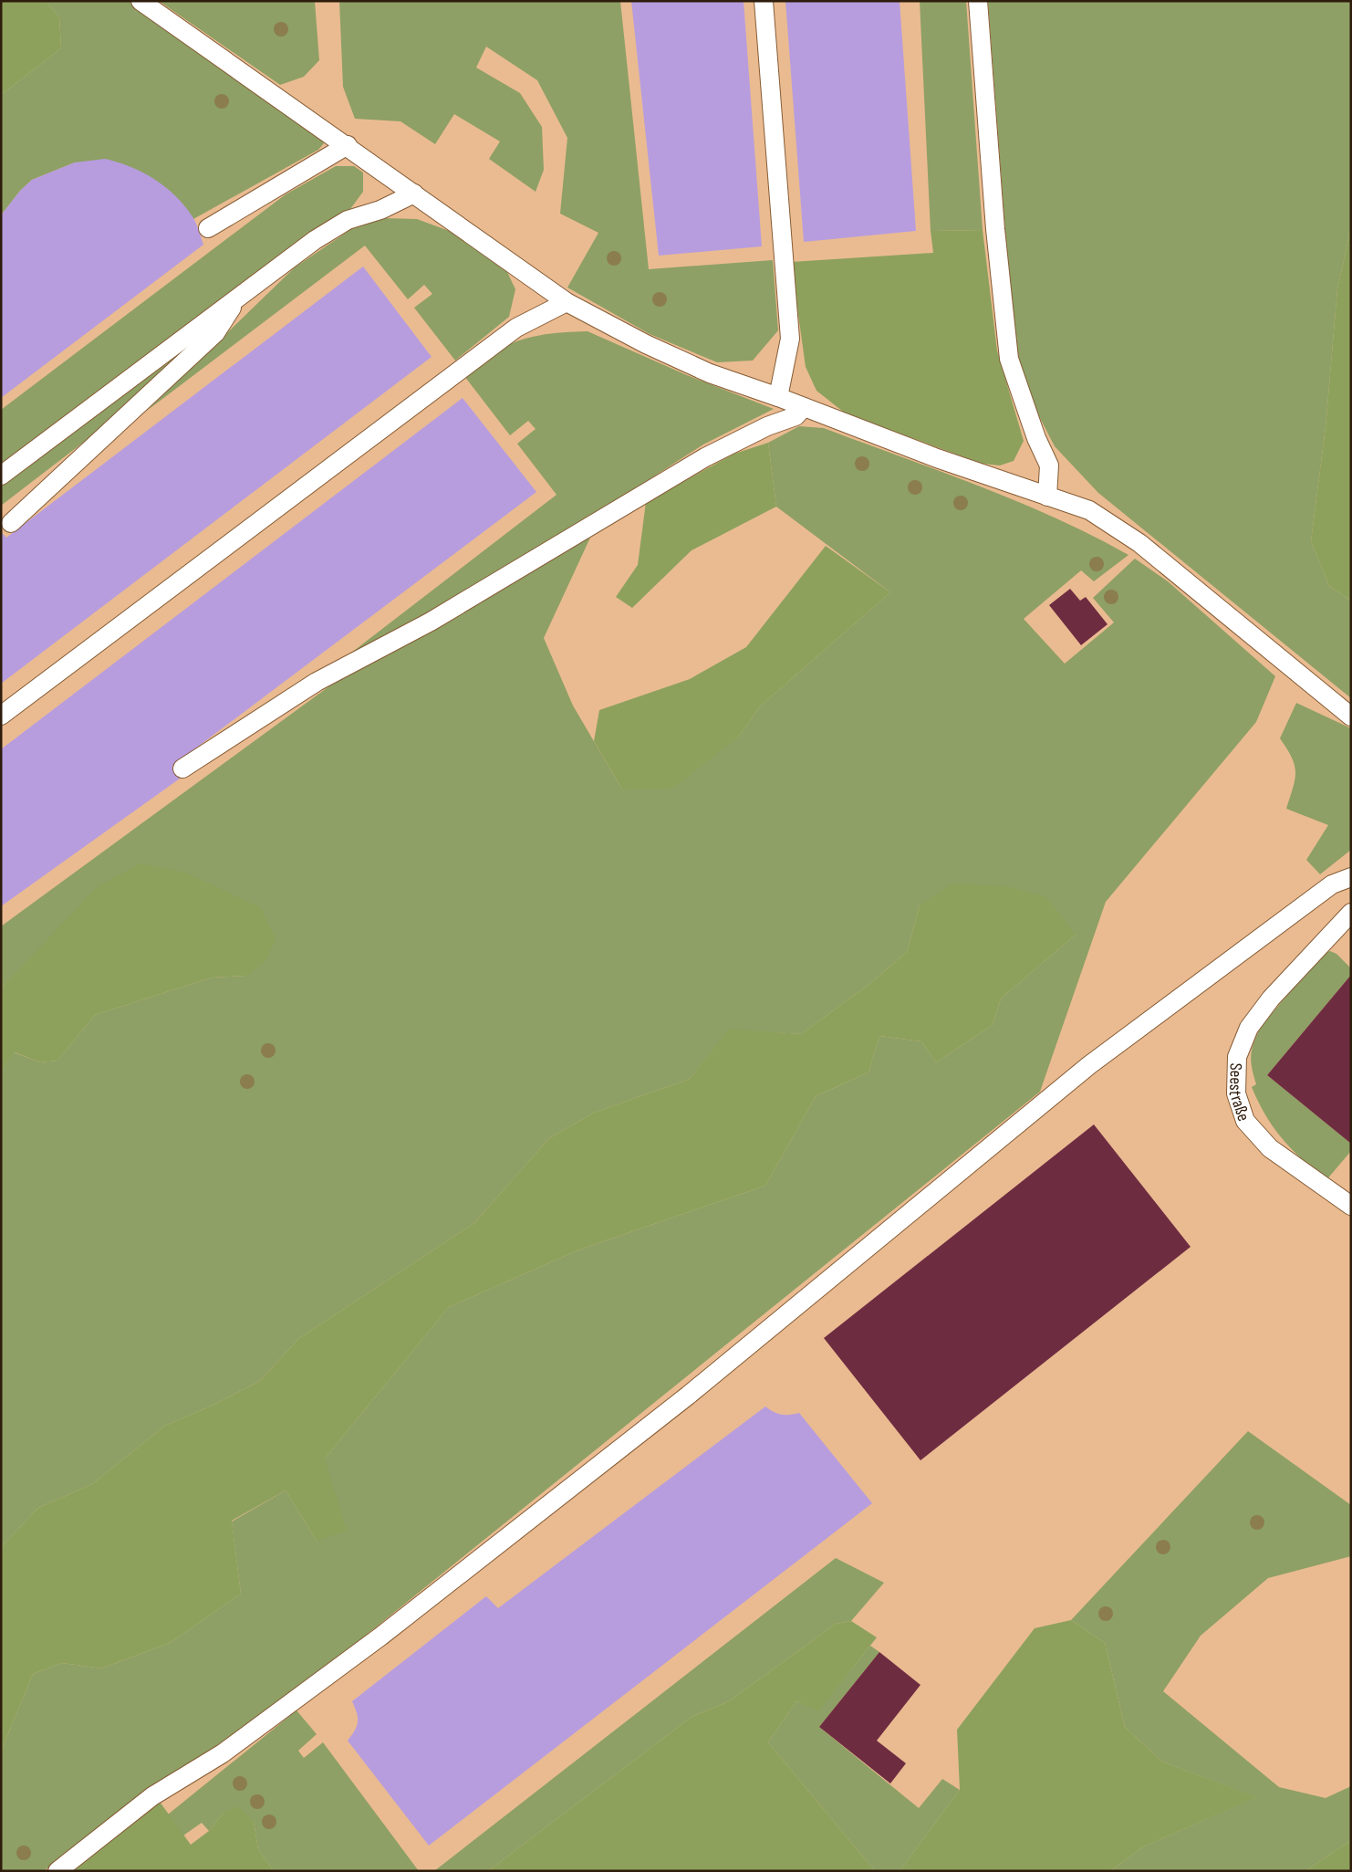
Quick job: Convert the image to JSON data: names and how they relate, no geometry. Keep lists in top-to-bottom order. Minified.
{"streets":{"lane":["Seestraße"]}}
